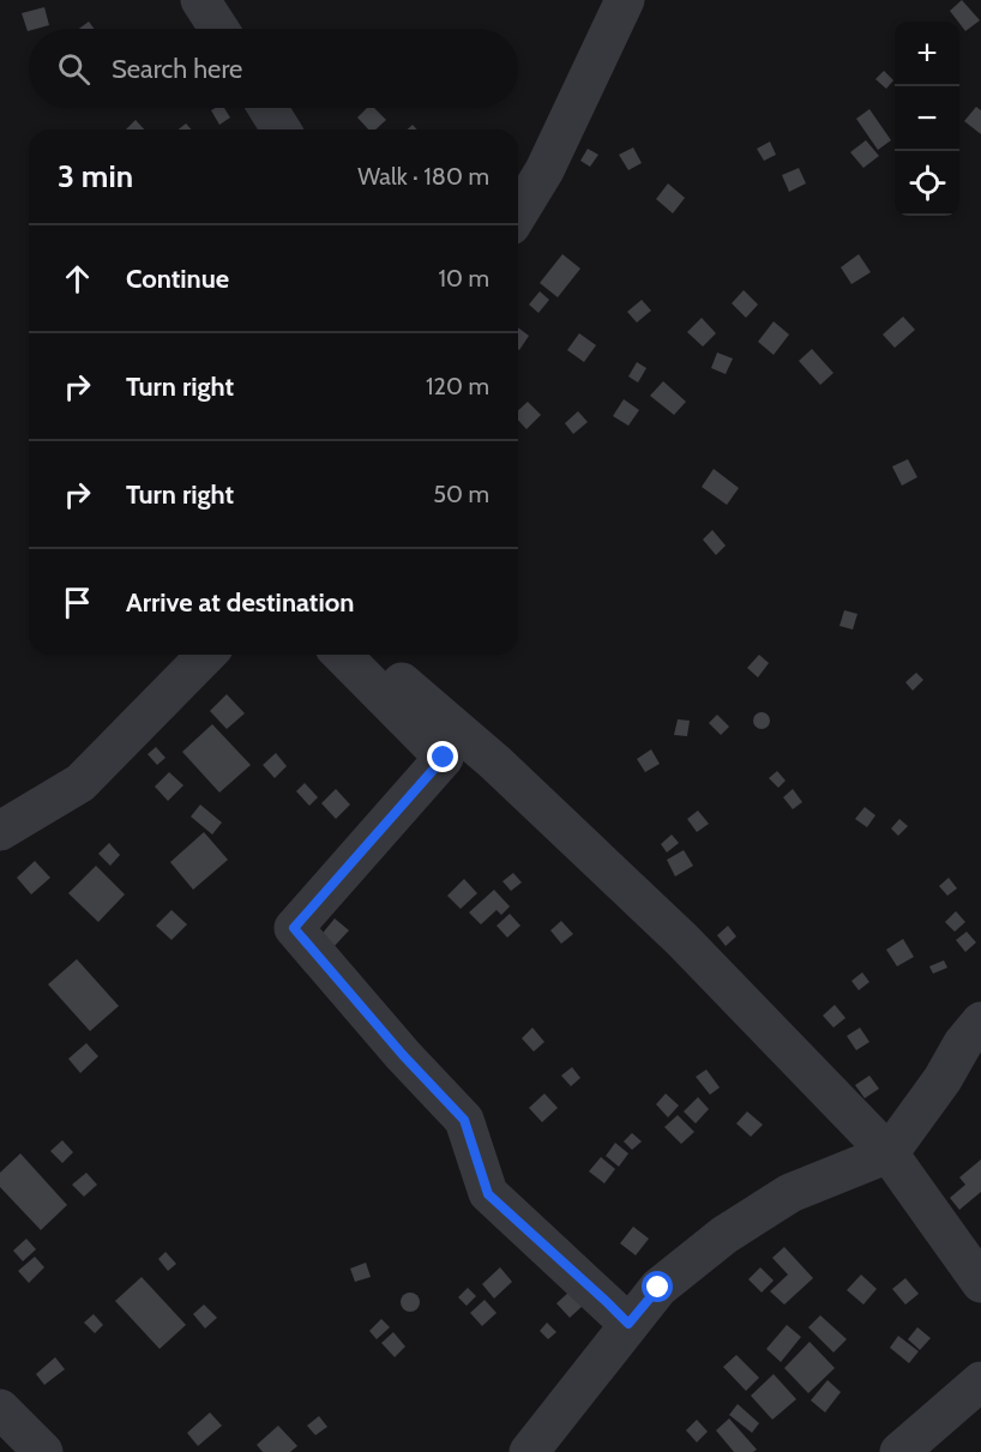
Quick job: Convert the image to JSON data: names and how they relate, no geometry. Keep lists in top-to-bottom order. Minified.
{"page":{"map_buttons":["+","−"],"search":"Search here","heading":["3 min","Walk · 180 m"],"list":[["Continue","10 m"],["Turn right","120 m"],["Turn right","50 m"],"Arrive at destination"]}}
